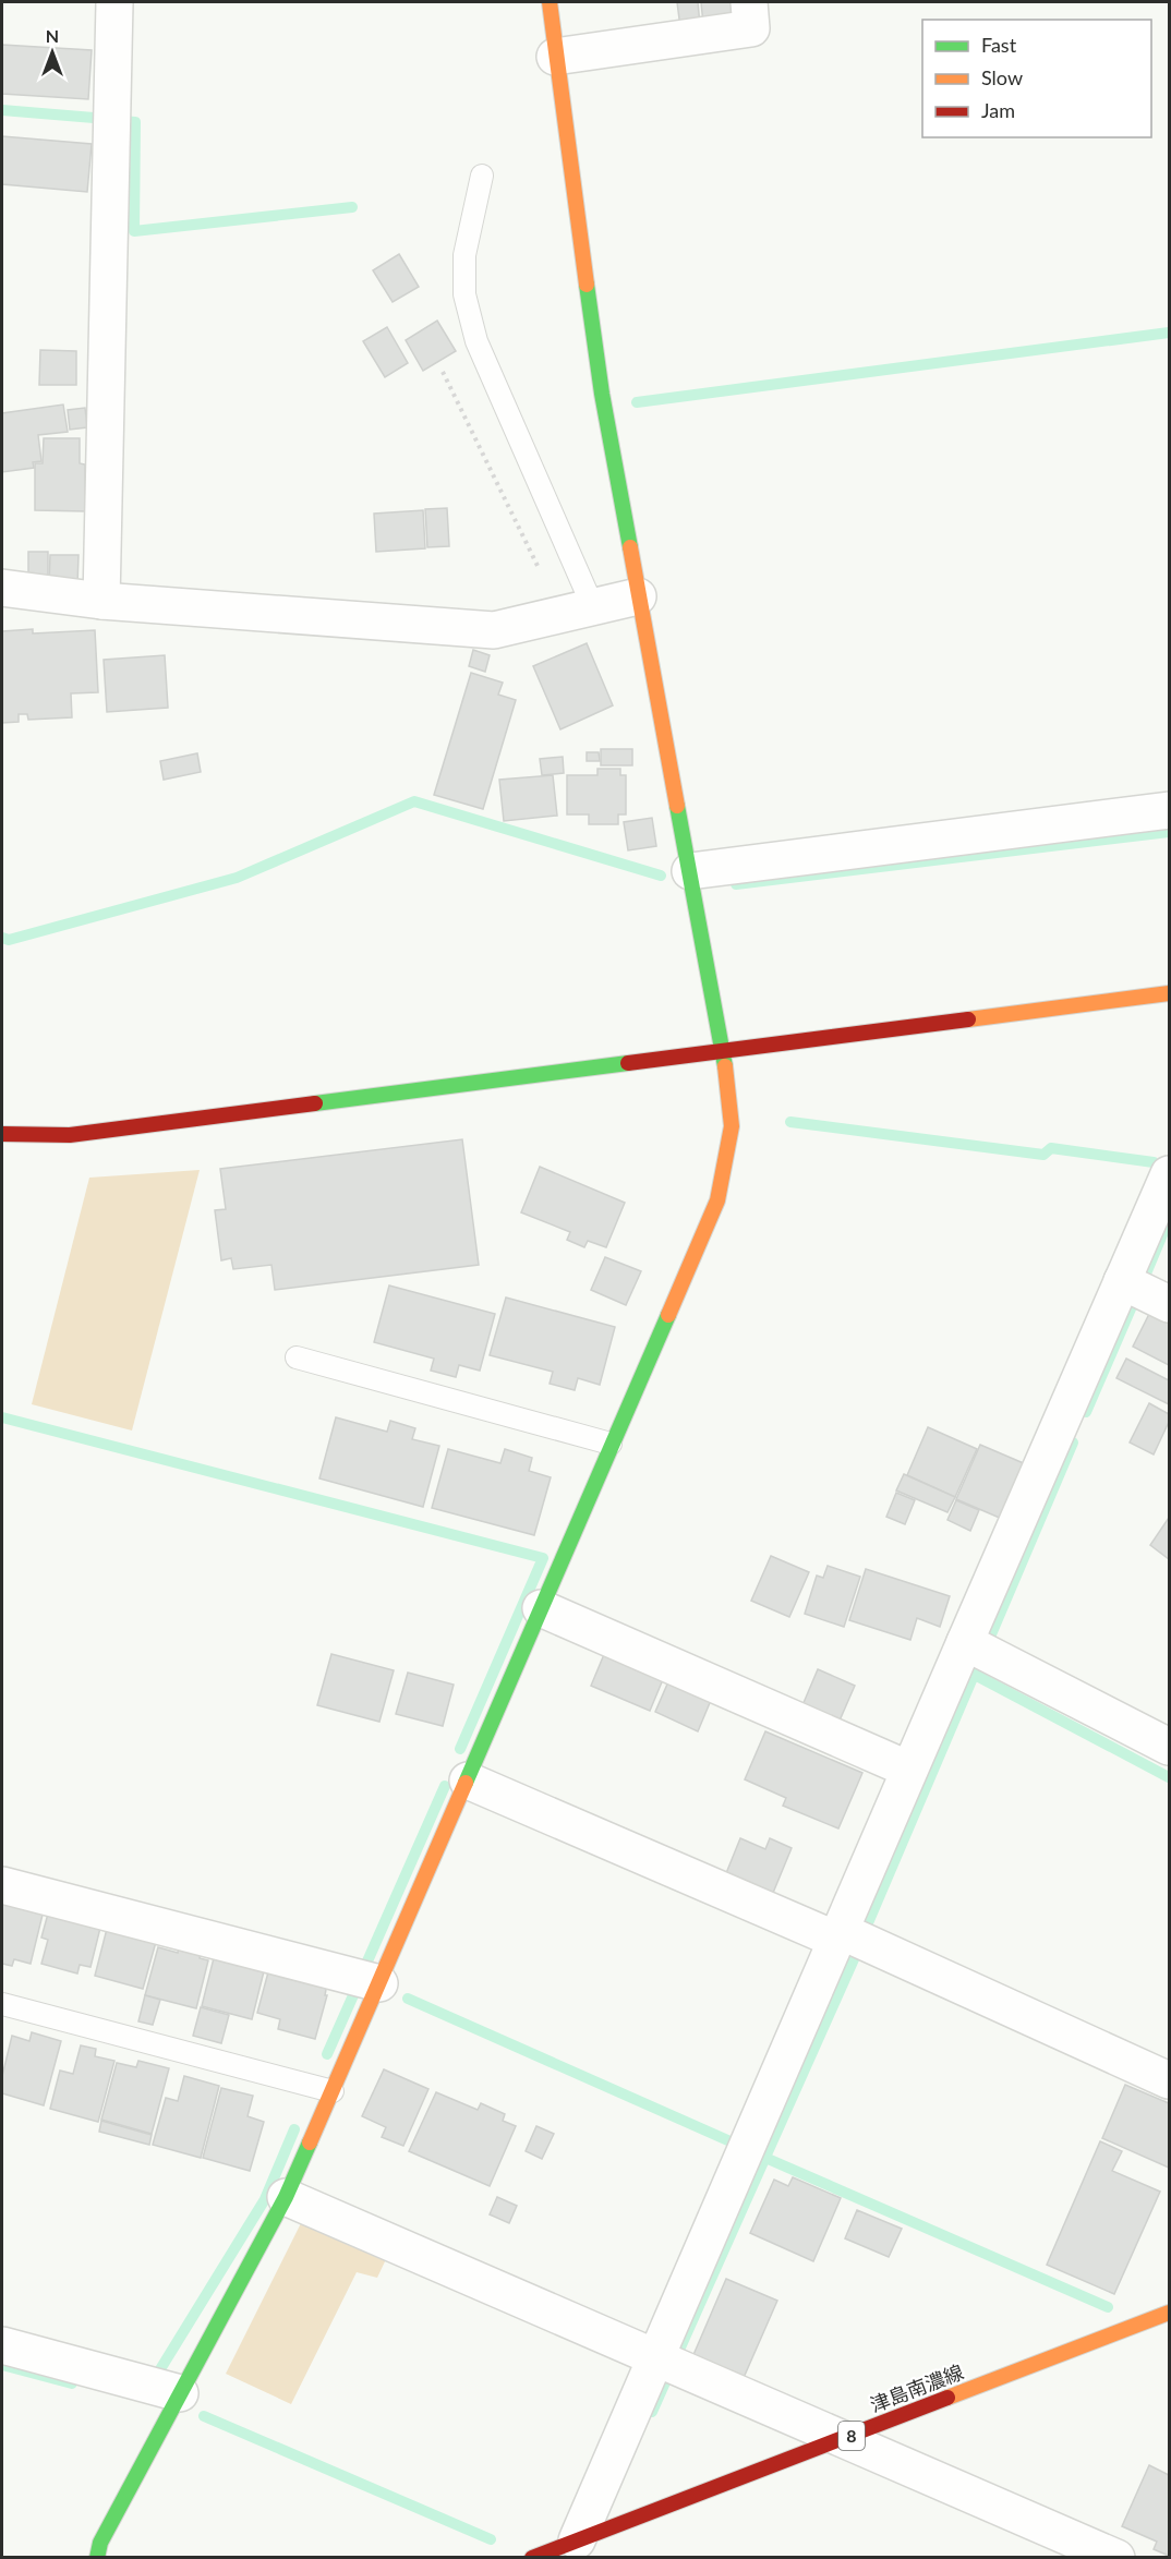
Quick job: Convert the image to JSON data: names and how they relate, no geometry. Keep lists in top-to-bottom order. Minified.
{"streets":{"street":["津島南濃線","8"]},"legend":["Fast","Slow","Jam"],"north":"top"}
